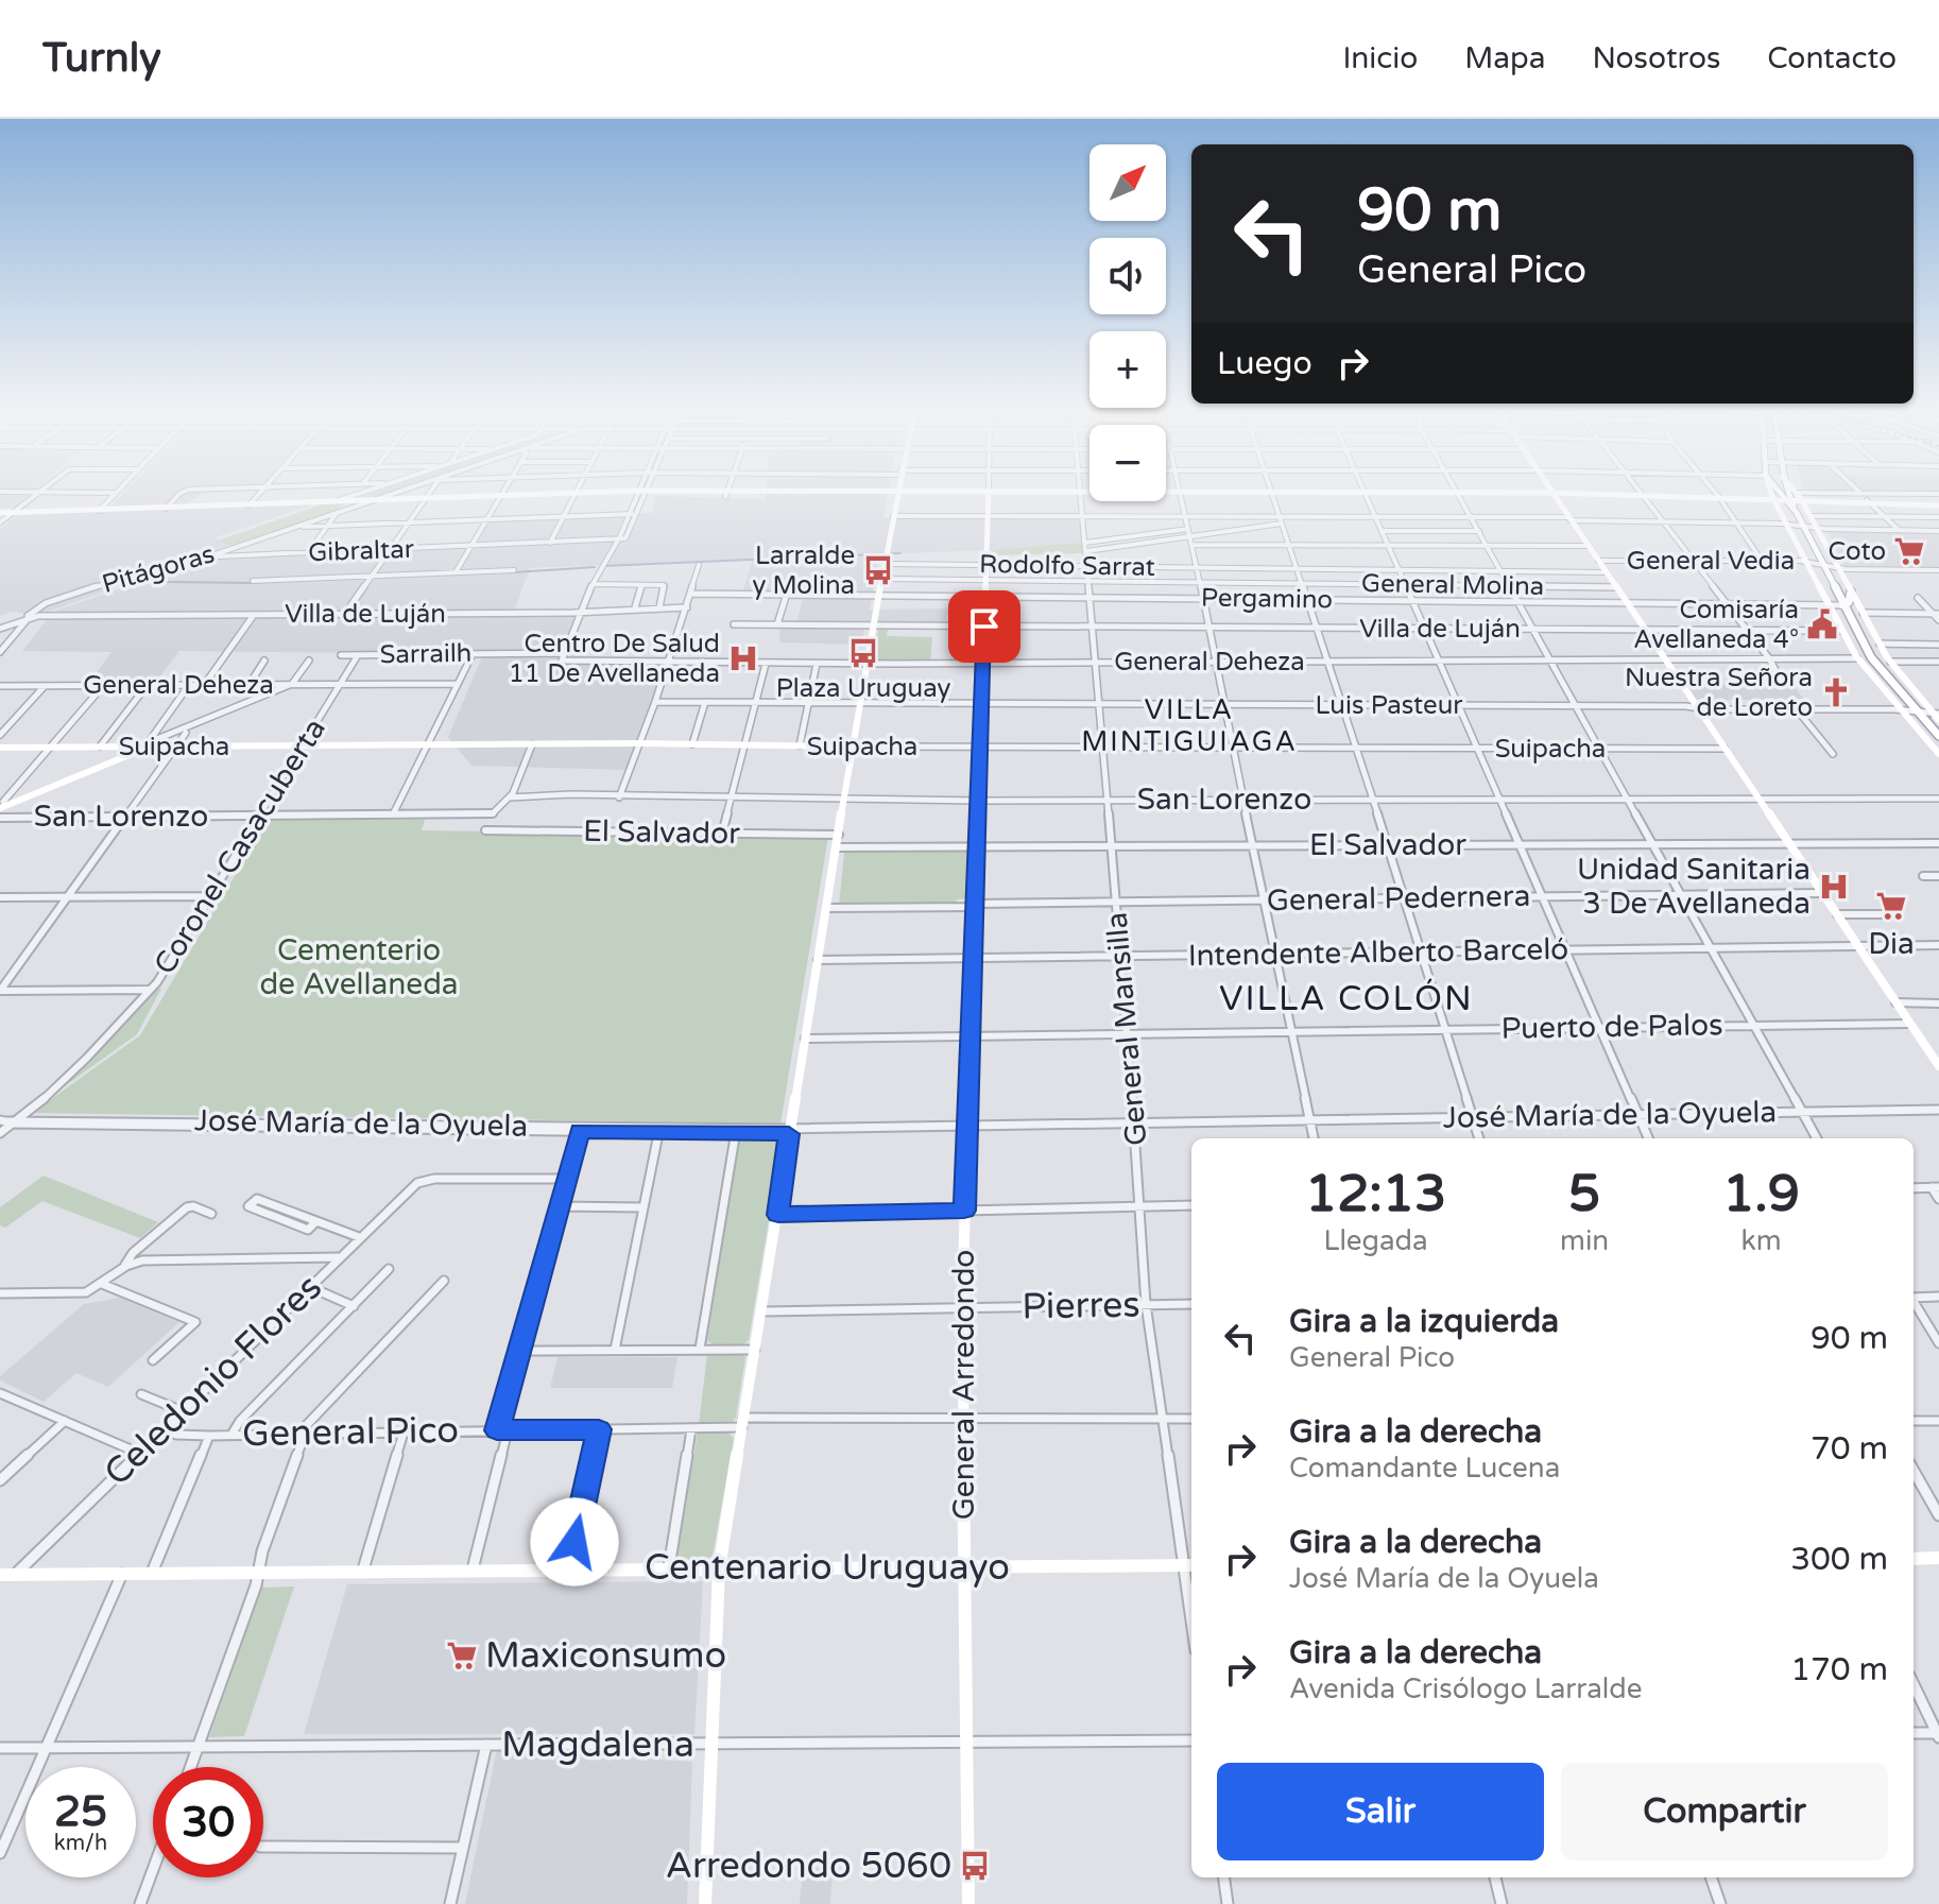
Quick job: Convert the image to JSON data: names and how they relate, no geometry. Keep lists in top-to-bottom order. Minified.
{"streets":{"street":["Gibraltar","General Vedia","Rodolfo Sarrat","Pitágoras","General Molina","Pergamino","Villa de Luján","Sarrailh","General Deheza","Luis Pasteur","Suipacha","San Lorenzo","El Salvador","Coronel Casacuberta","General Pedernera","Intendente Alberto Barceló","Puerto de Palos","General Mansilla","José María de la Oyuela","Pierres","Celedonio Flores","General Arredondo","General Pico","Centenario Uruguayo","Magdalena"]},"crossings":[["Gibraltar","Pitágoras"],["Rodolfo Sarrat","General Mansilla"],["Rodolfo Sarrat","General Arredondo"],["Pitágoras","Villa de Luján"],["General Molina","General Mansilla"],["General Molina","General Arredondo"],["Pergamino","General Mansilla"],["Pergamino","General Arredondo"],["Villa de Luján","General Mansilla"],["Villa de Luján","General Arredondo"],["Sarrailh","General Deheza"],["Sarrailh","Coronel Casacuberta"],["General Deheza","Coronel Casacuberta"],["General Deheza","General Mansilla"],["General Deheza","General Arredondo"],["Luis Pasteur","General Mansilla"],["Luis Pasteur","General Arredondo"],["Suipacha","Coronel Casacuberta"],["Suipacha","General Mansilla"],["Suipacha","General Arredondo"],["San Lorenzo","Coronel Casacuberta"],["San Lorenzo","General Mansilla"],["San Lorenzo","General Arredondo"],["El Salvador","General Mansilla"],["El Salvador","General Arredondo"],["Coronel Casacuberta","José María de la Oyuela"],["General Pedernera","General Mansilla"],["General Pedernera","General Arredondo"],["Intendente Alberto Barceló","General Mansilla"],["Intendente Alberto Barceló","General Arredondo"],["Puerto de Palos","General Mansilla"],["Puerto de Palos","General Arredondo"],["General Mansilla","José María de la Oyuela"],["General Mansilla","Pierres"],["General Mansilla","General Pico"],["General Mansilla","Centenario Uruguayo"],["José María de la Oyuela","General Arredondo"],["Pierres","General Arredondo"],["Celedonio Flores","General Pico"],["Celedonio Flores","Centenario Uruguayo"],["General Arredondo","General Pico"],["General Arredondo","Centenario Uruguayo"],["General Arredondo","Magdalena"]],"districts":["VILLA MINTIGUIAGA","VILLA COLÓN"],"parks":["Cementerio de Avellaneda"],"places":{"supermarket":["Coto","Dia","Maxiconsumo"],"bus stop":["Larralde y Molina","Plaza Uruguay","Arredondo 5060"],"public building":["Comisaría Avellaneda 4°"],"hospital":["Centro De Salud 11 De Avellaneda","Unidad Sanitaria 3 De Avellaneda"],"church":["Nuestra Señora de Loreto"]},"north":"top right","page":{"header":"Turnly","nav":["Inicio","Mapa","Nosotros","Contacto"],"map_buttons":["+","−"],"turn":["90 m","General Pico"],"then":"Luego","eta":["12:13","Llegada","5","min","1.9","km"],"list":[{"name":"Gira a la izquierda","note":"General Pico","value":"90 m"},{"name":"Gira a la derecha","note":"Comandante Lucena","value":"70 m"},{"name":"Gira a la derecha","note":"José María de la Oyuela","value":"300 m"},{"name":"Gira a la derecha","note":"Avenida Crisólogo Larralde","value":"170 m"}],"buttons":["Salir","Compartir"],"speed":"25 km/h","limit":"30"}}
